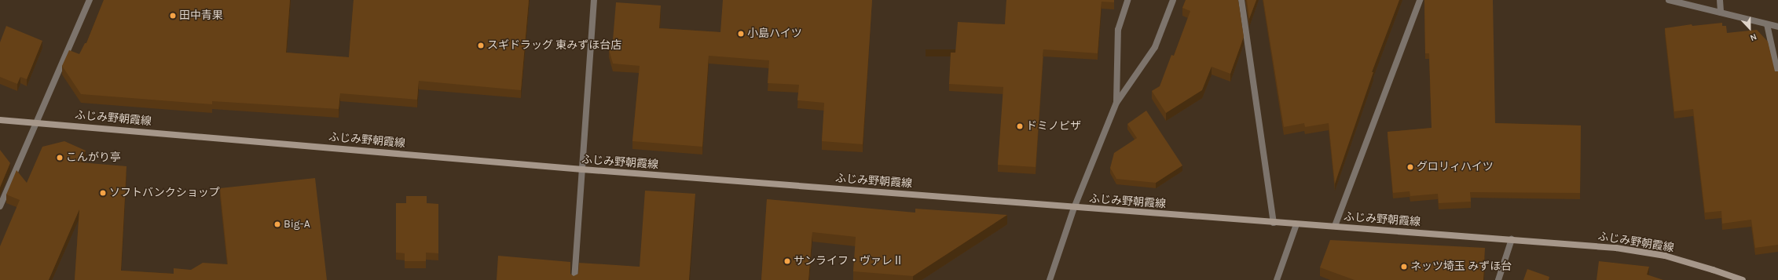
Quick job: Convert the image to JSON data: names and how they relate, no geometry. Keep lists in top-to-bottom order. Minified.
{"streets":{"main road":["ふじみ野朝霞線"]},"places":["田中青果","小島ハイツ","スギドラッグ 東みずほ台店","ドミノピザ","こんがり亭","グロリィハイツ","ソフトバンクショップ","Big-A","サンライフ・ヴァレⅡ","ネッツ埼玉 みずほ台"],"north":"bottom"}
